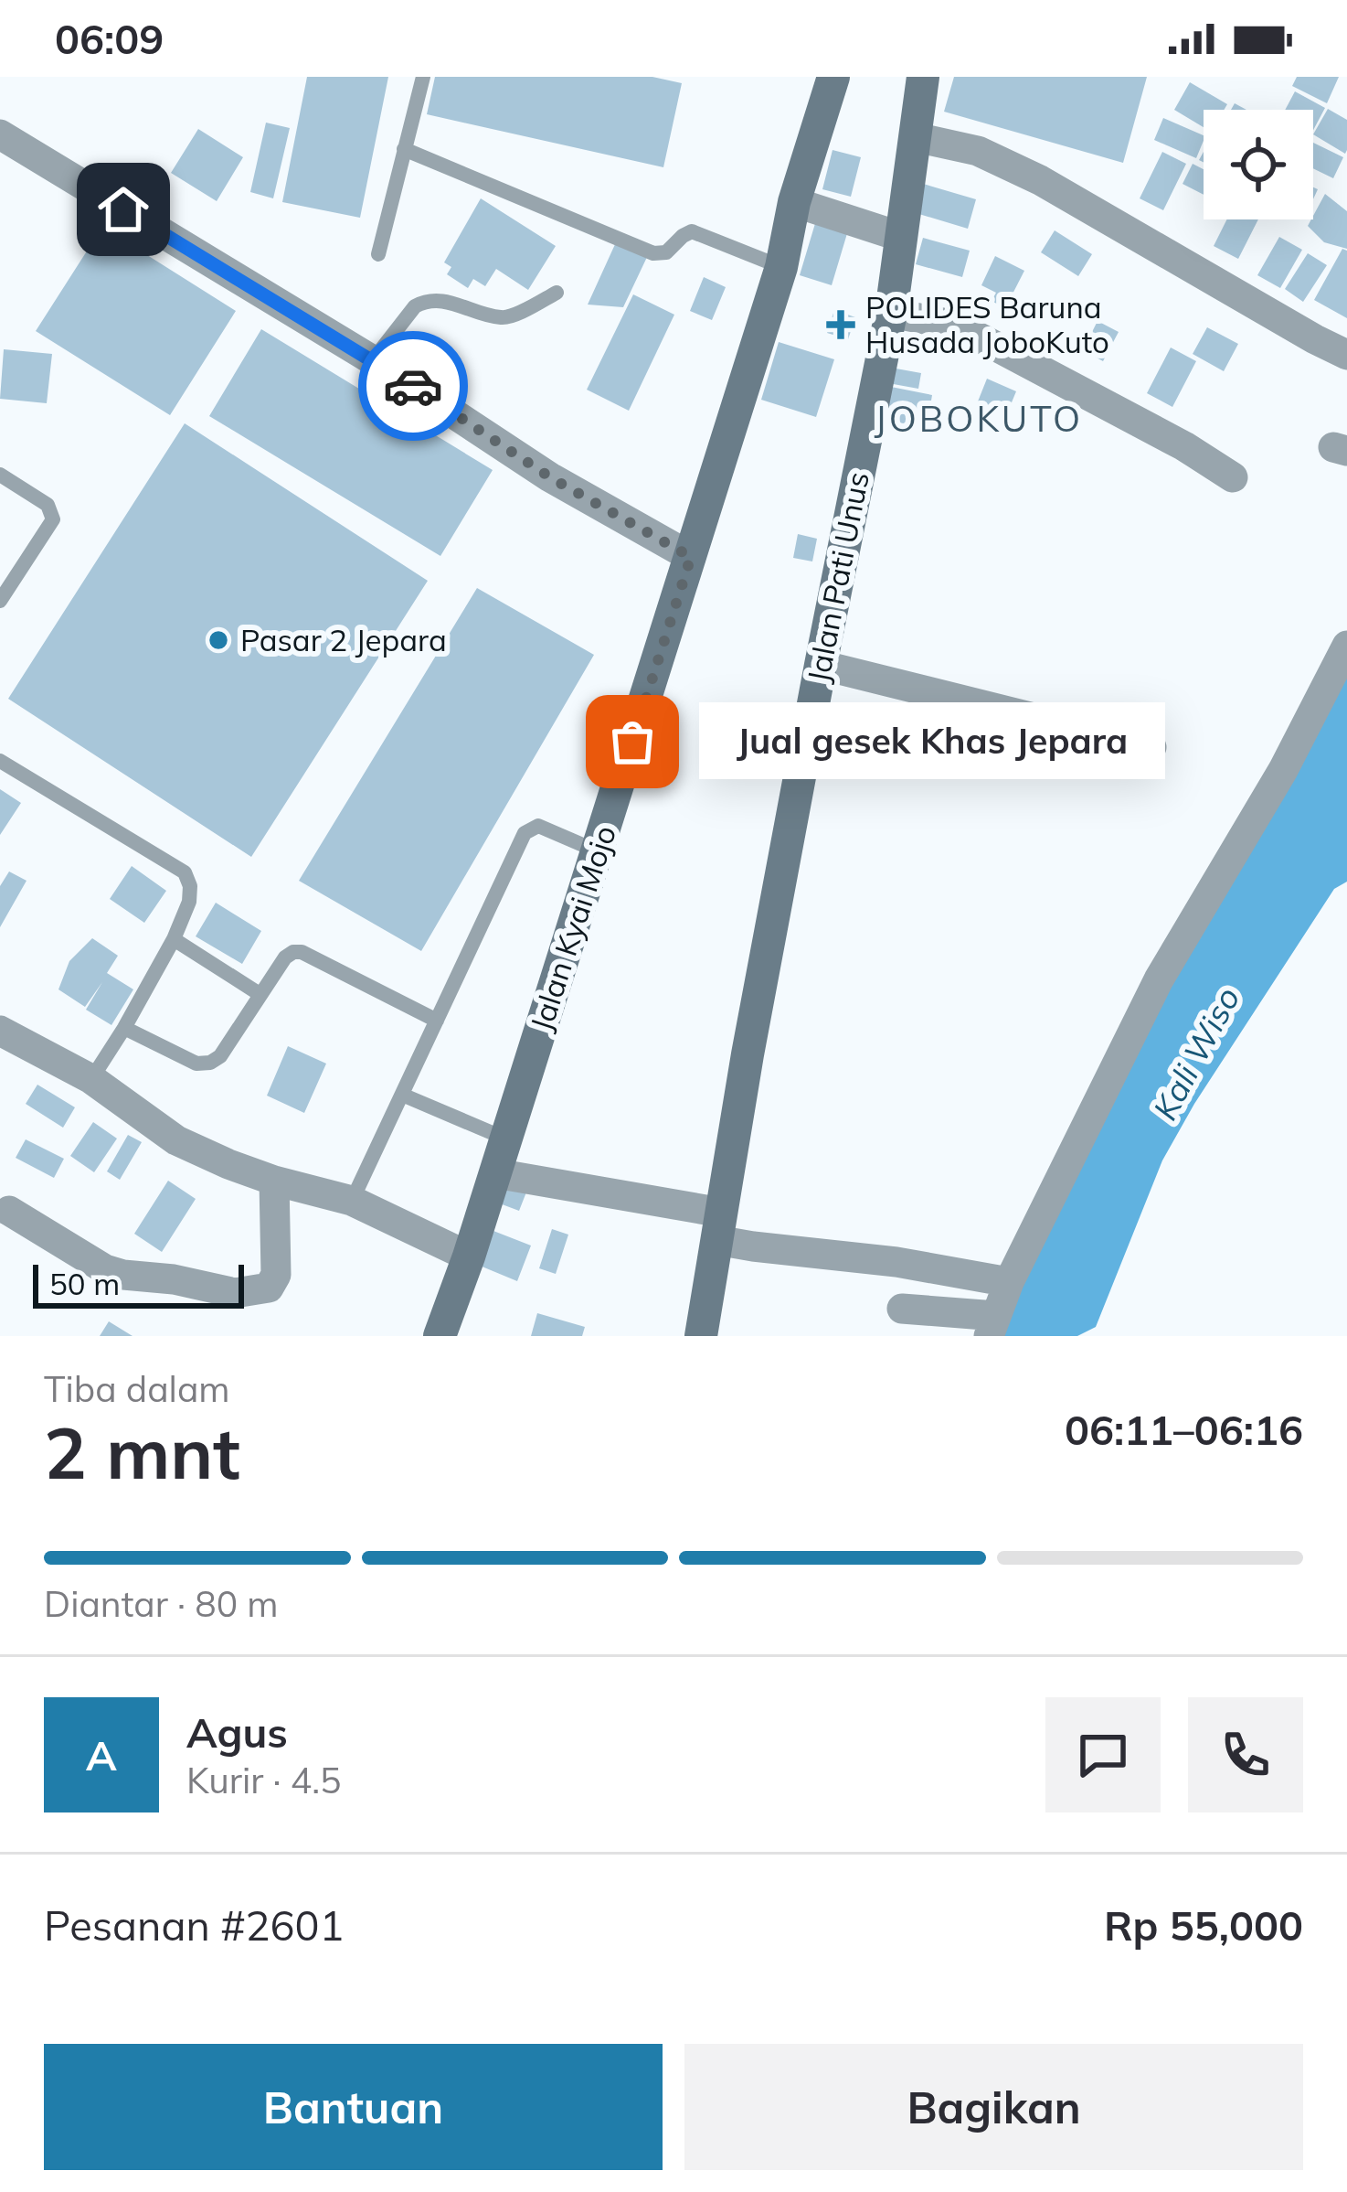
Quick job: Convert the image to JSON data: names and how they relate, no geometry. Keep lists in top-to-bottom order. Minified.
{"streets":{"main road":["Jalan Pati Unus","Jalan Kyai Mojo"]},"districts":["JOBOKUTO"],"water":["Kali Wiso"],"places":{"health":["POLIDES Baruna Husada JoboKuto"],"other":["Pasar 2 Jepara","Jual gesek Khas Jepara"]},"scale_bar":"50 m","page":{"status":"06:09","bubble":"Jual gesek Khas Jepara","scale":"50 m","heading":["2 mnt","Tiba dalam","06:11–06:16"],"panel":["Agus","Kurir · 4.5","Pesanan #2601","Rp 55,000"],"bar":"Diantar · 80 m","round":"A","buttons":["Bantuan","Bagikan"]}}
